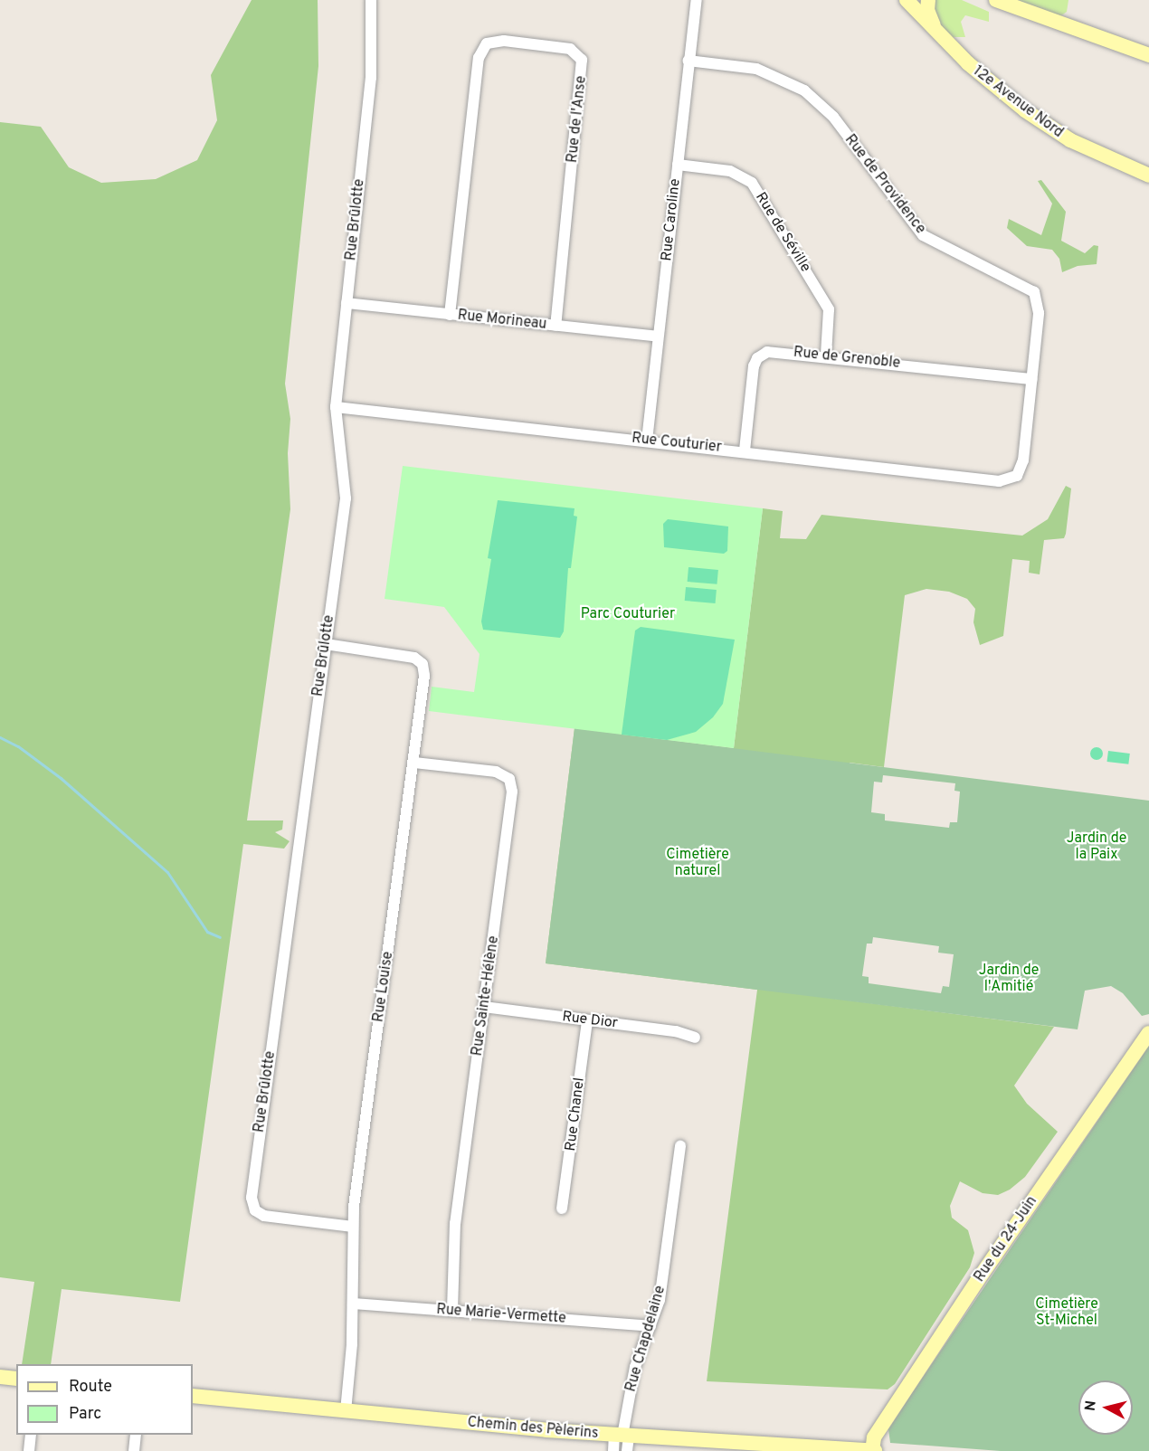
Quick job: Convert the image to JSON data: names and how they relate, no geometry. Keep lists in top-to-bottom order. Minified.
{"streets":{"street":["12e Avenue Nord","Rue de l'Anse","Rue de Providence","Rue Brûlotte","Rue Caroline","Rue de Séville","Rue Morineau","Rue de Grenoble","Rue Couturier","Rue Louise","Rue Sainte-Hélène","Rue Dior","Rue Chanel","Rue du 24-Juin","Rue Marie-Vermette","Rue Chapdelaine","Chemin des Pèlerins"]},"crossings":[["Rue de l'Anse","Rue Morineau"],["Rue de Providence","Rue Caroline"],["Rue de Providence","Rue de Grenoble"],["Rue de Providence","Rue Couturier"],["Rue Brûlotte","Rue Morineau"],["Rue Brûlotte","Rue Couturier"],["Rue Brûlotte","Rue Louise"],["Rue Caroline","Rue de Séville"],["Rue Caroline","Rue Morineau"],["Rue Caroline","Rue Couturier"],["Rue de Séville","Rue de Grenoble"],["Rue de Grenoble","Rue Couturier"],["Rue Louise","Rue Sainte-Hélène"],["Rue Louise","Rue Marie-Vermette"],["Rue Louise","Chemin des Pèlerins"],["Rue Sainte-Hélène","Rue Dior"],["Rue Sainte-Hélène","Rue Marie-Vermette"],["Rue Dior","Rue Chanel"],["Rue du 24-Juin","Chemin des Pèlerins"],["Rue Marie-Vermette","Rue Chapdelaine"],["Rue Chapdelaine","Chemin des Pèlerins"]],"parks":["Parc Couturier","Jardin de la Paix","Cimetière naturel","Jardin de l'Amitié","Cimetière St-Michel"],"legend":["Route","Parc"],"north":"left"}
